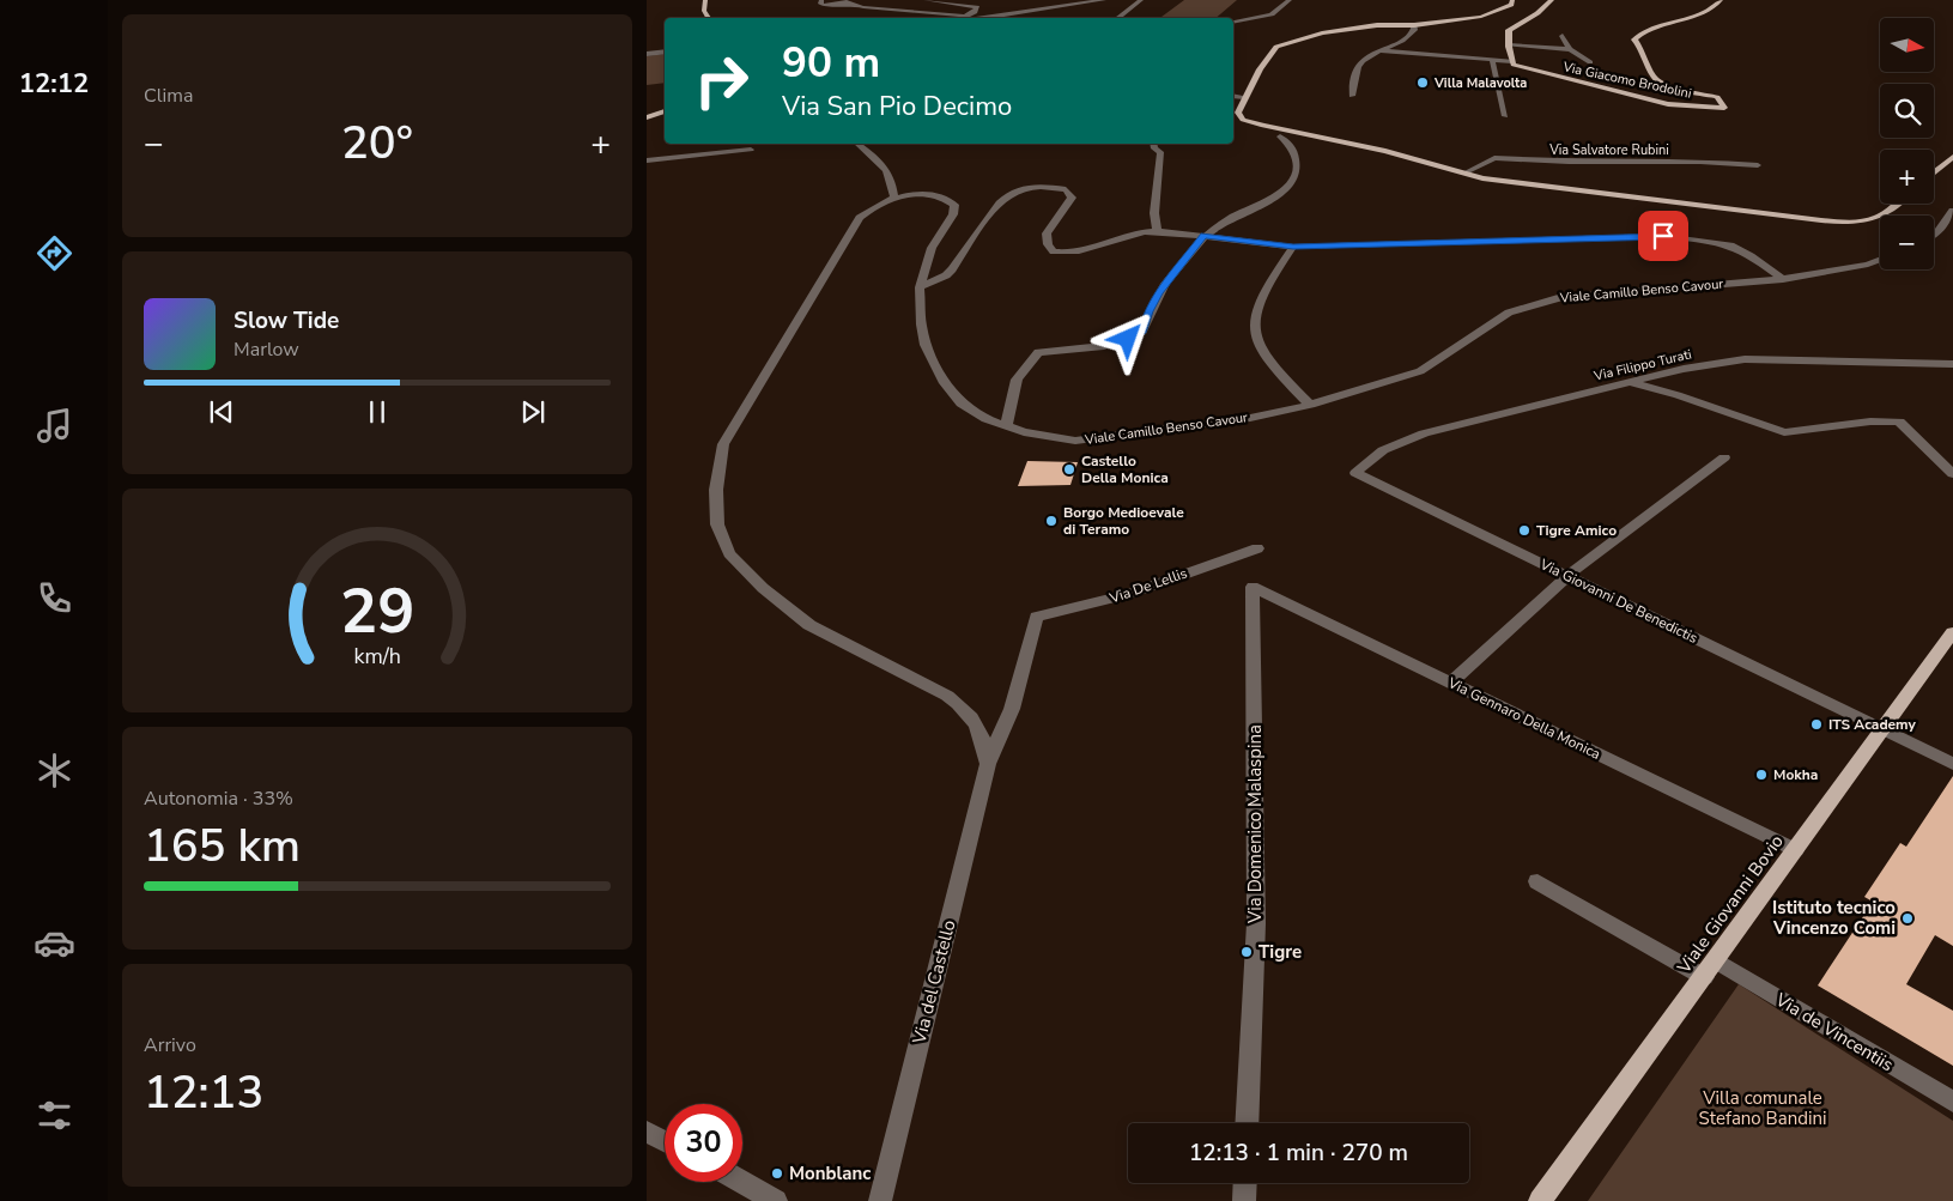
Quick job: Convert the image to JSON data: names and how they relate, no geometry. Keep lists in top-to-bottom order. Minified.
{"streets":{"main road":["Via Giacomo Brodolini","Viale Giovanni Bovio"],"street":["Via Salvatore Rubini","Viale Camillo Benso Cavour","Via Filippo Turati","Via De Lellis","Via Giovanni De Benedictis","Via Gennaro Della Monica","Via Domenico Malaspina","Via del Castello","Via de Vincentiis"]},"crossings":[["Viale Camillo Benso Cavour","Via del Castello"],["Via Filippo Turati","Via Giovanni De Benedictis"],["Via De Lellis","Via del Castello"],["Via Giovanni De Benedictis","Viale Giovanni Bovio"],["Via Gennaro Della Monica","Via Domenico Malaspina"],["Via Gennaro Della Monica","Viale Giovanni Bovio"],["Viale Giovanni Bovio","Via de Vincentiis"]],"parks":["Villa comunale Stefano Bandini"],"places":["Villa Malavolta","Castello Della Monica","Borgo Medioevale di Teramo","Tigre Amico","ITS Academy","Mokha","Istituto tecnico Vincenzo Comi","Tigre","Monblanc"],"north":"right","page":{"tabs":"12:12","tile":["Clima",["Autonomia · 33%","165 km"],["Arrivo","12:13"]],"map_buttons":["+","−"],"turn":["90 m","Via San Pio Decimo"],"heat":["−","20°","+"],"song":["Slow Tide","Marlow"],"limit":"30","trip":"12:13 · 1 min · 270 m","gauge":["29","km/h"]}}
